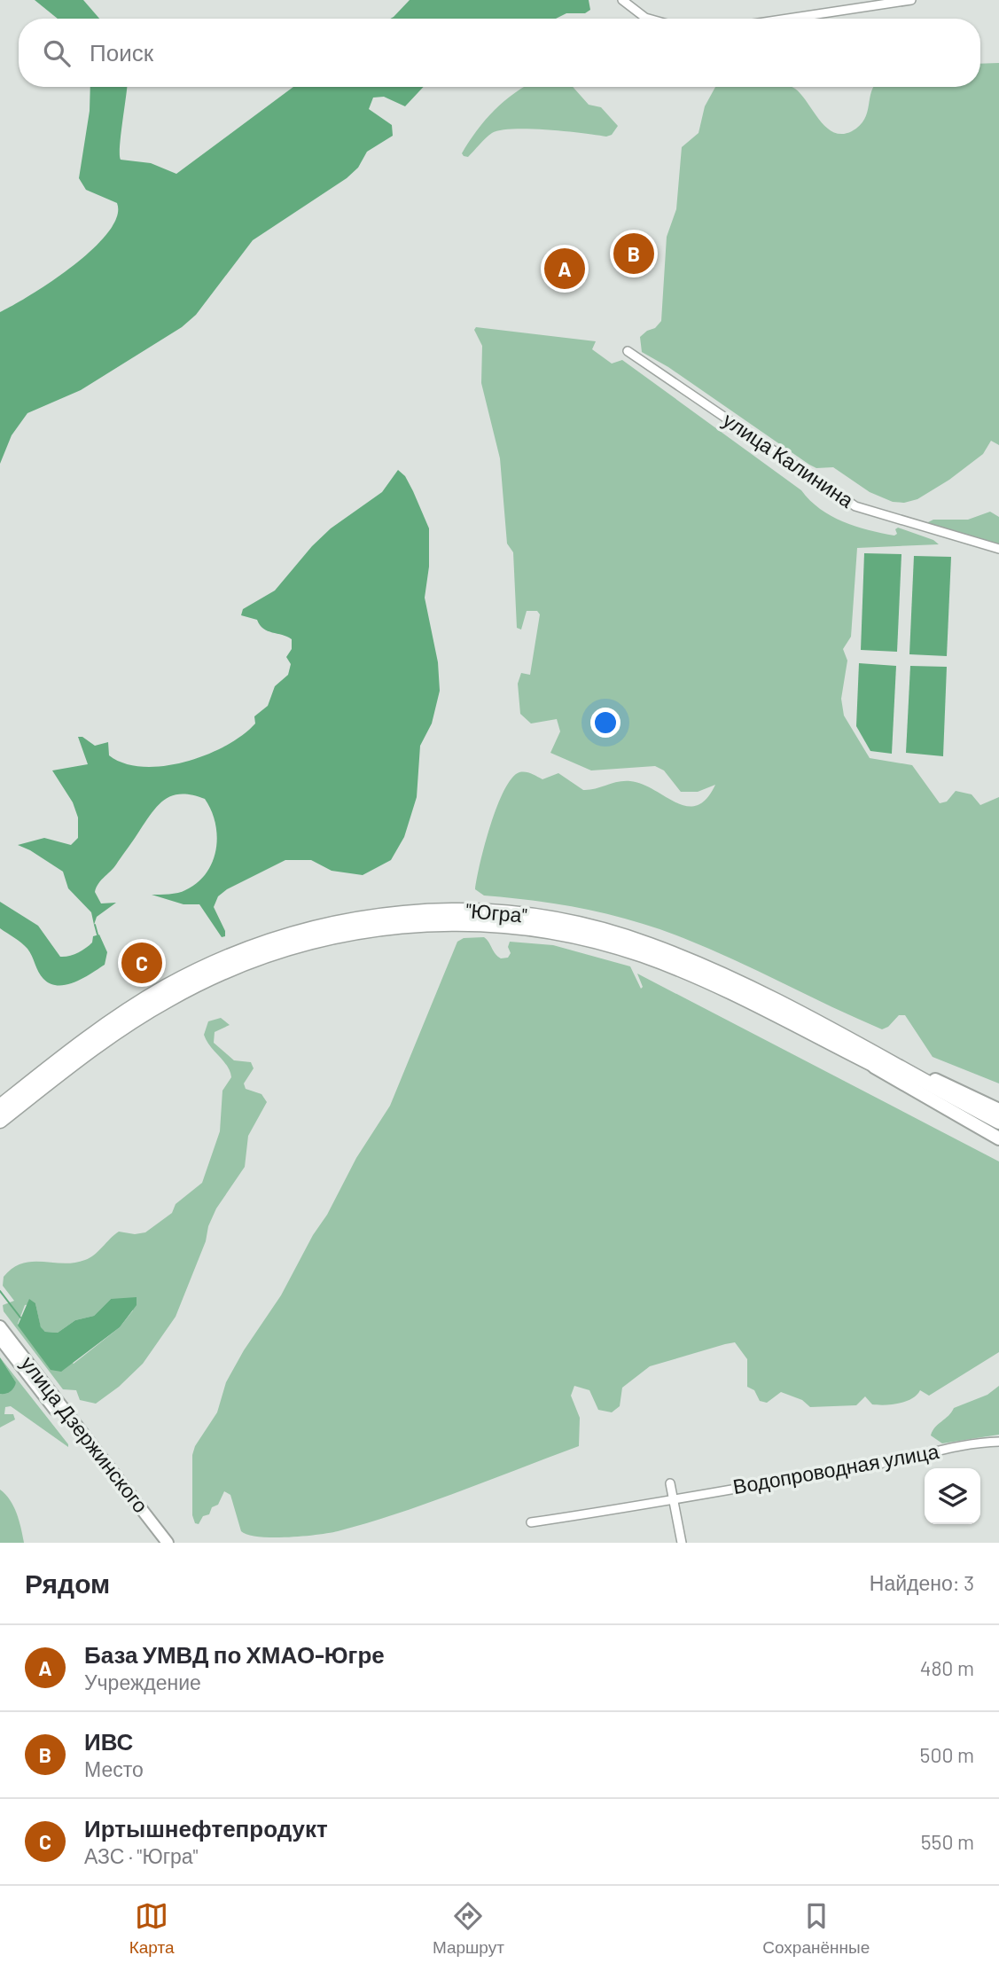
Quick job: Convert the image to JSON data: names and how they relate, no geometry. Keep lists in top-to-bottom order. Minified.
{"streets":{"highway":["\"Югра\""],"street":["улица Калинина","улица Дзержинского","Водопроводная улица"]},"page":{"search":"Поиск","pins":["B","A","C"],"heading":["Рядом","Найдено: 3"],"list":[{"mark":"A","name":"База УМВД по ХМАО-Югре","note":"Учреждение","value":"480 m"},{"mark":"B","name":"ИВС","note":"Место","value":"500 m"},{"mark":"C","name":"Иртышнефтепродукт","note":"АЗС · \"Югра\"","value":"550 m"}],"nav":["Карта","Маршрут","Сохранённые"]}}
